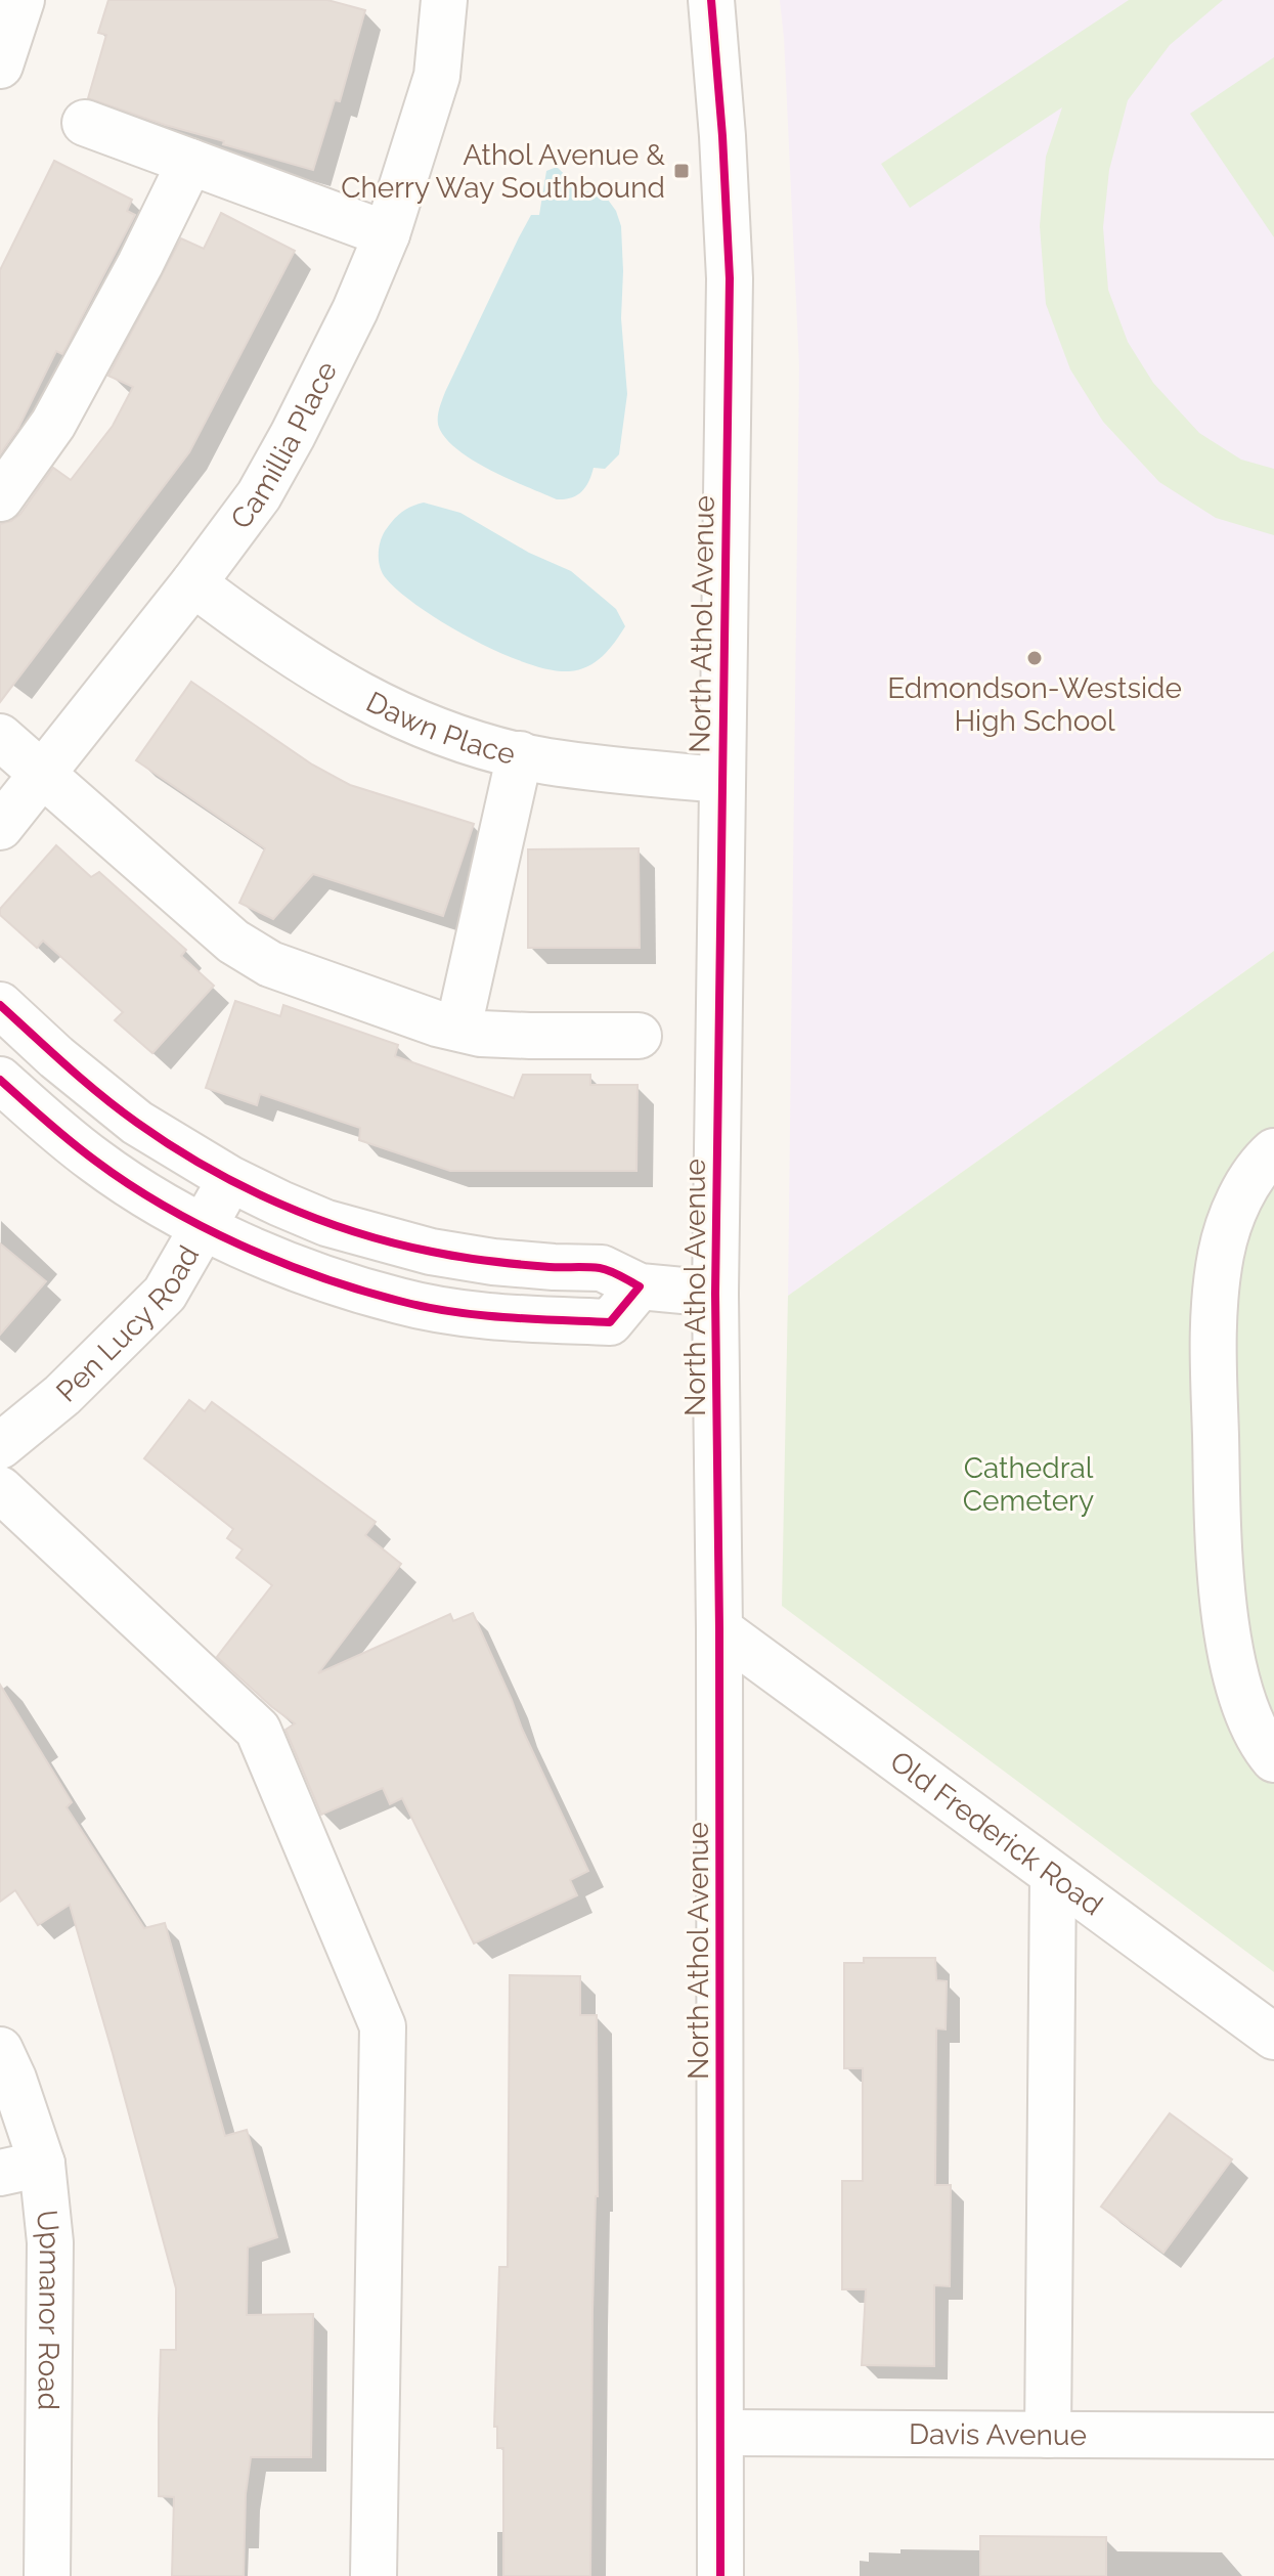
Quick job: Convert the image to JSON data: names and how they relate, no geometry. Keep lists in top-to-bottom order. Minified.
{"streets":{"street":["Camillia Place","North Athol Avenue","Dawn Place","Pen Lucy Road","Old Frederick Road","Upmanor Road","Davis Avenue"]},"crossings":[["Camillia Place","Dawn Place"],["North Athol Avenue","Dawn Place"],["North Athol Avenue","Old Frederick Road"],["North Athol Avenue","Davis Avenue"]],"parks":["Cathedral Cemetery"],"places":{"transit":["Athol Avenue & Cherry Way Southbound"],"other":["Edmondson-Westside High School"]}}
